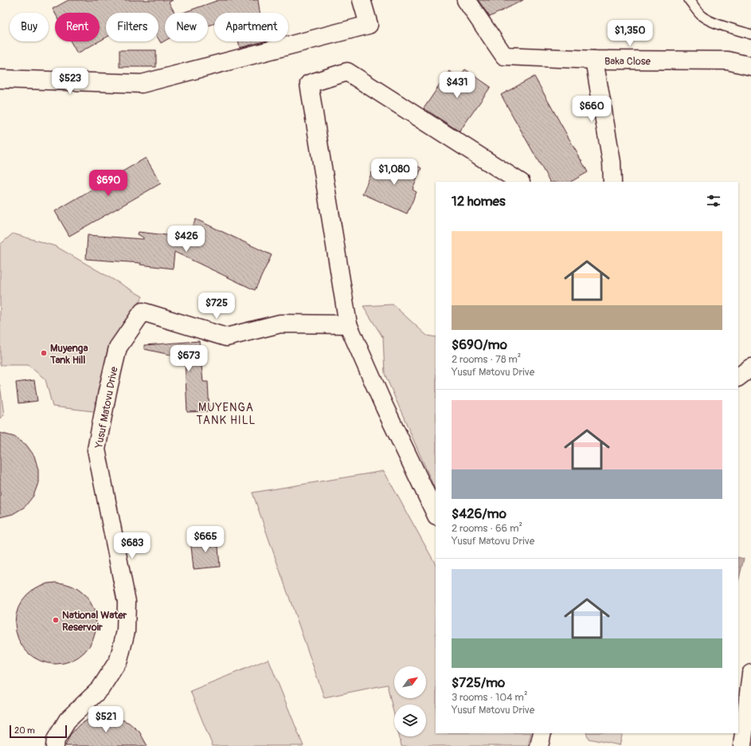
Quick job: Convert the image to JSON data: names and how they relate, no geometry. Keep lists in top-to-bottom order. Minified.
{"streets":{"street":["Baka Close","Yusuf Matovu Drive"]},"districts":["MUYENGA TANK HILL"],"places":["Muyenga Tank Hill","National Water Reservoir"],"scale_bar":"20 m","north":"top right","page":{"chip":["Buy","Rent","Filters","New","Apartment"],"price":["$1,350","$523","$431","$660","$1,080","$690","$426","$725","$673","$665","$683","$521"],"heading":"12 homes","list":[{"name":"$690/mo","note":"2 rooms · 78 m² · Yusuf Matovu Drive"},{"name":"$426/mo","note":"2 rooms · 66 m² · Yusuf Matovu Drive"},{"name":"$725/mo","note":"3 rooms · 104 m² · Yusuf Matovu Drive"}],"scale":"20 m"}}
